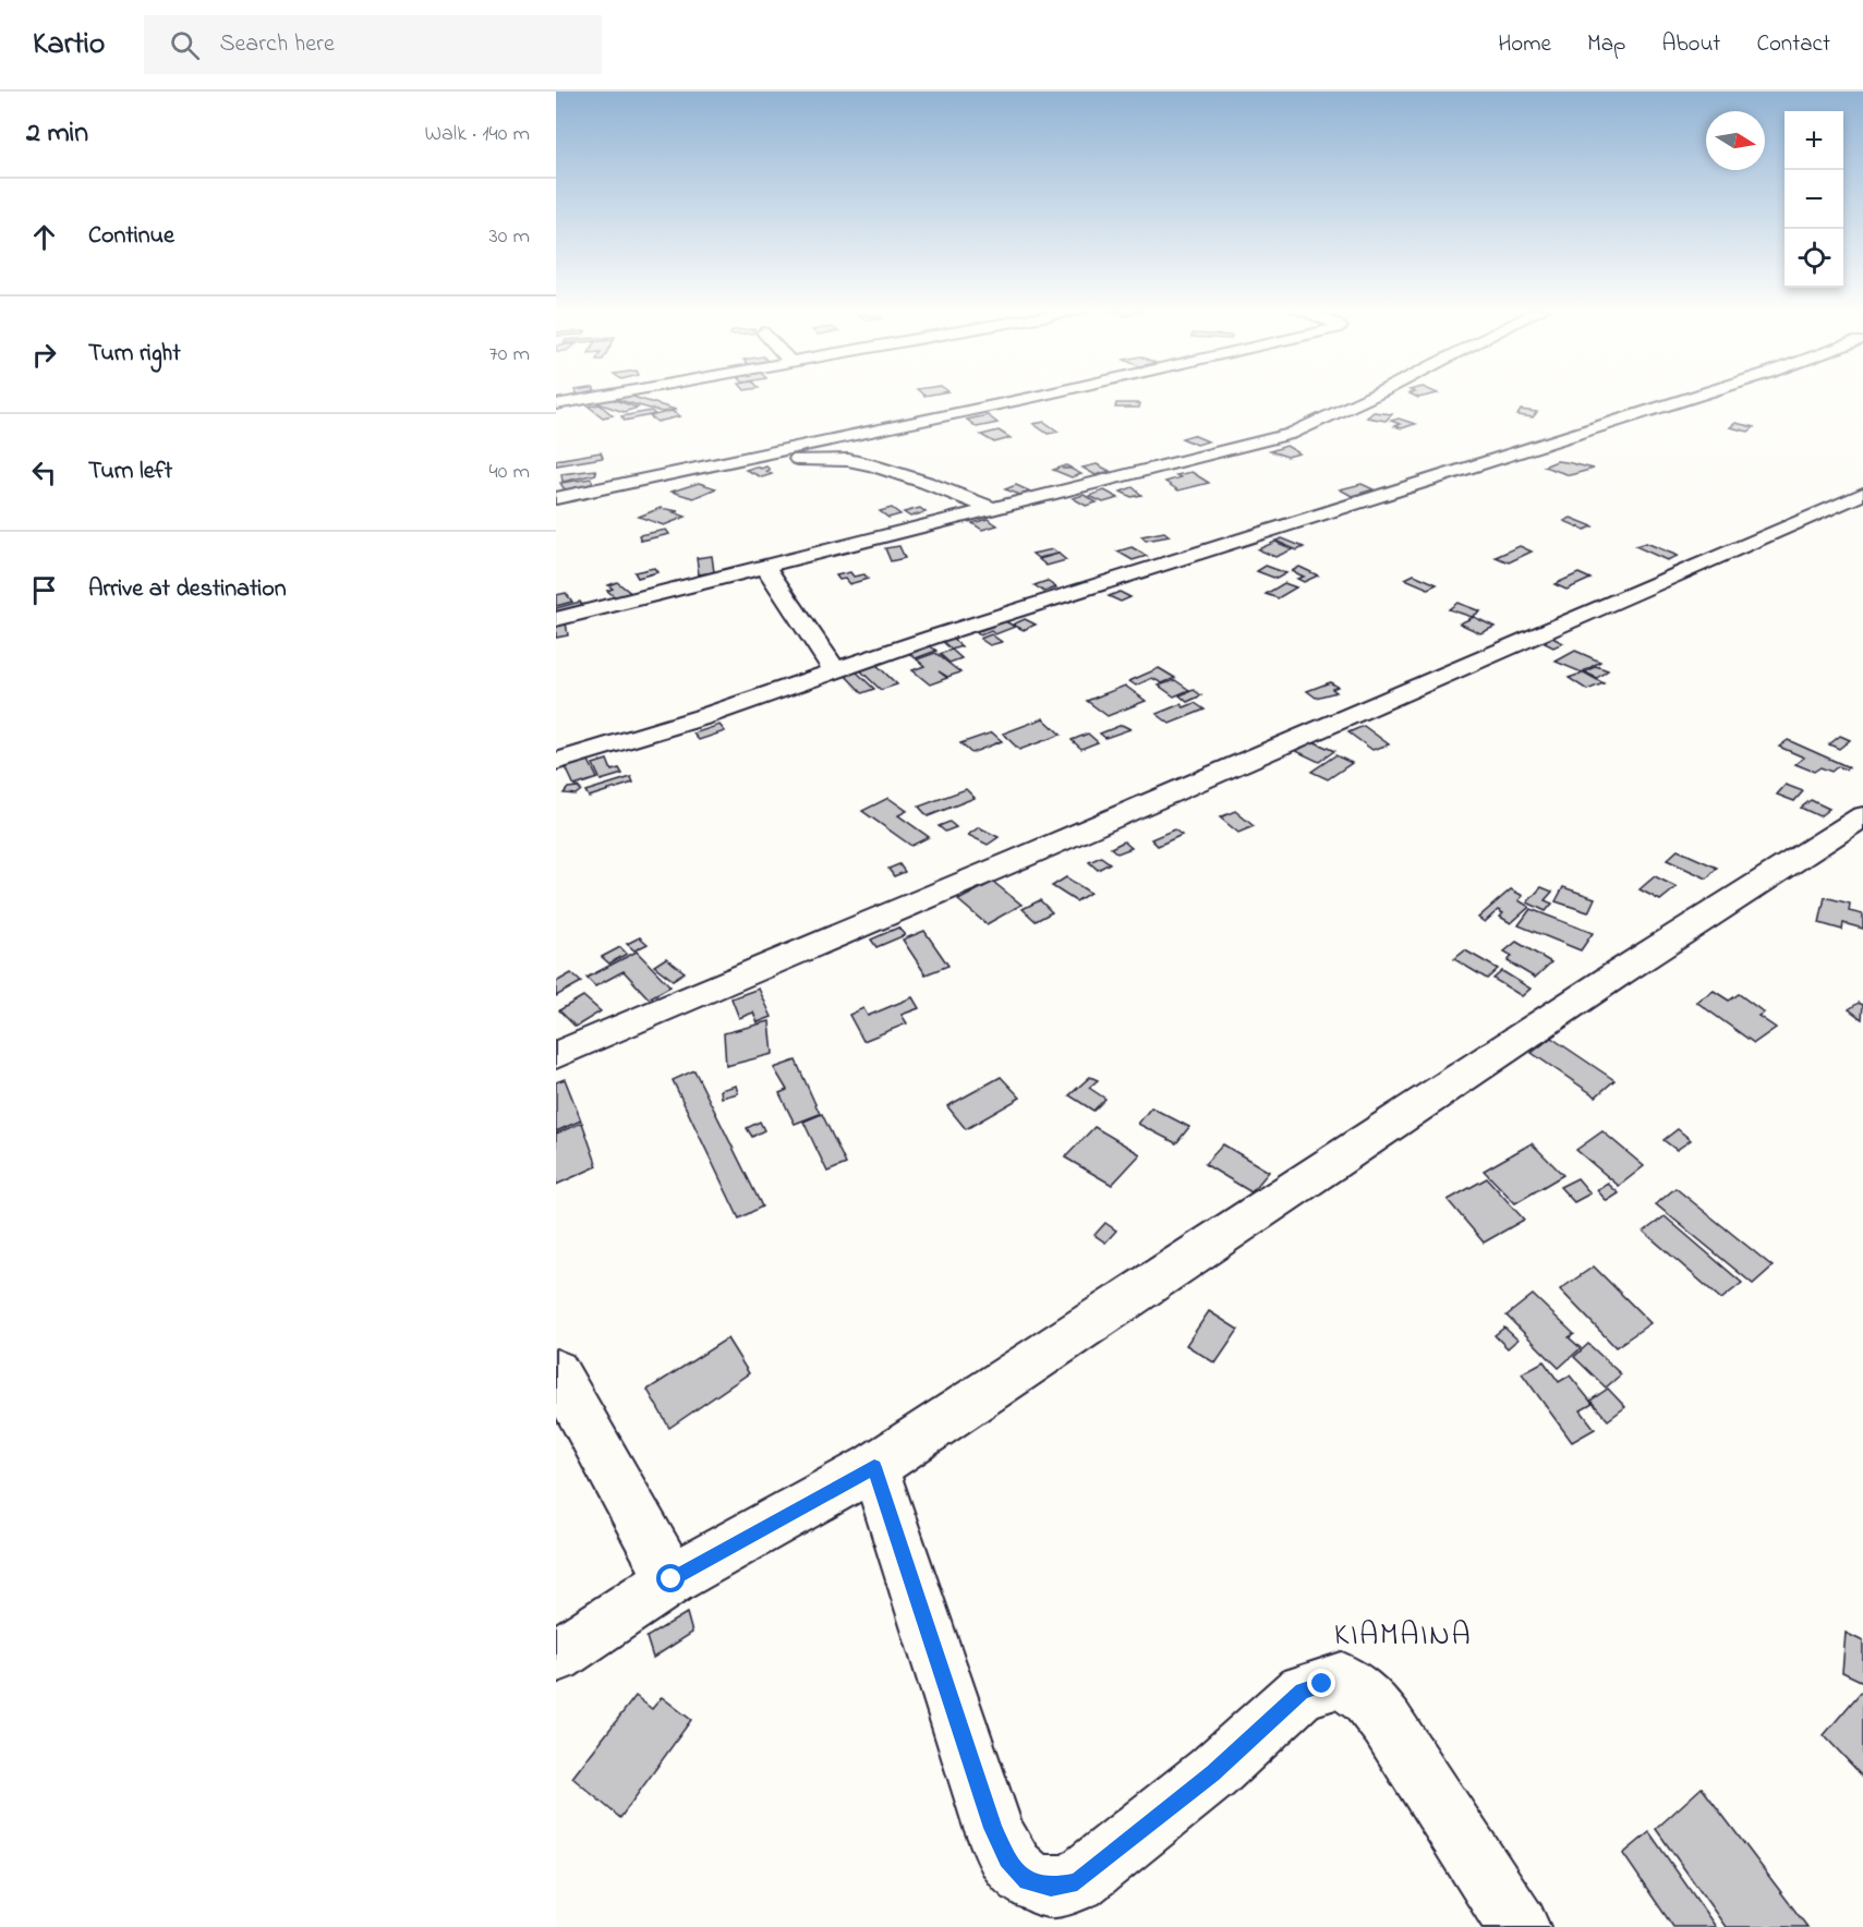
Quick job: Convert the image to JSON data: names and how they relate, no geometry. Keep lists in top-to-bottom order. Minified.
{"districts":["KIAMAINA"],"north":"right","page":{"header":"Kartio","search":"Search here","nav":["Home","Map","About","Contact"],"heading":["2 min","Walk · 140 m"],"map_buttons":["+","−"],"list":[["Continue","30 m"],["Turn right","70 m"],["Turn left","40 m"],"Arrive at destination"]}}
